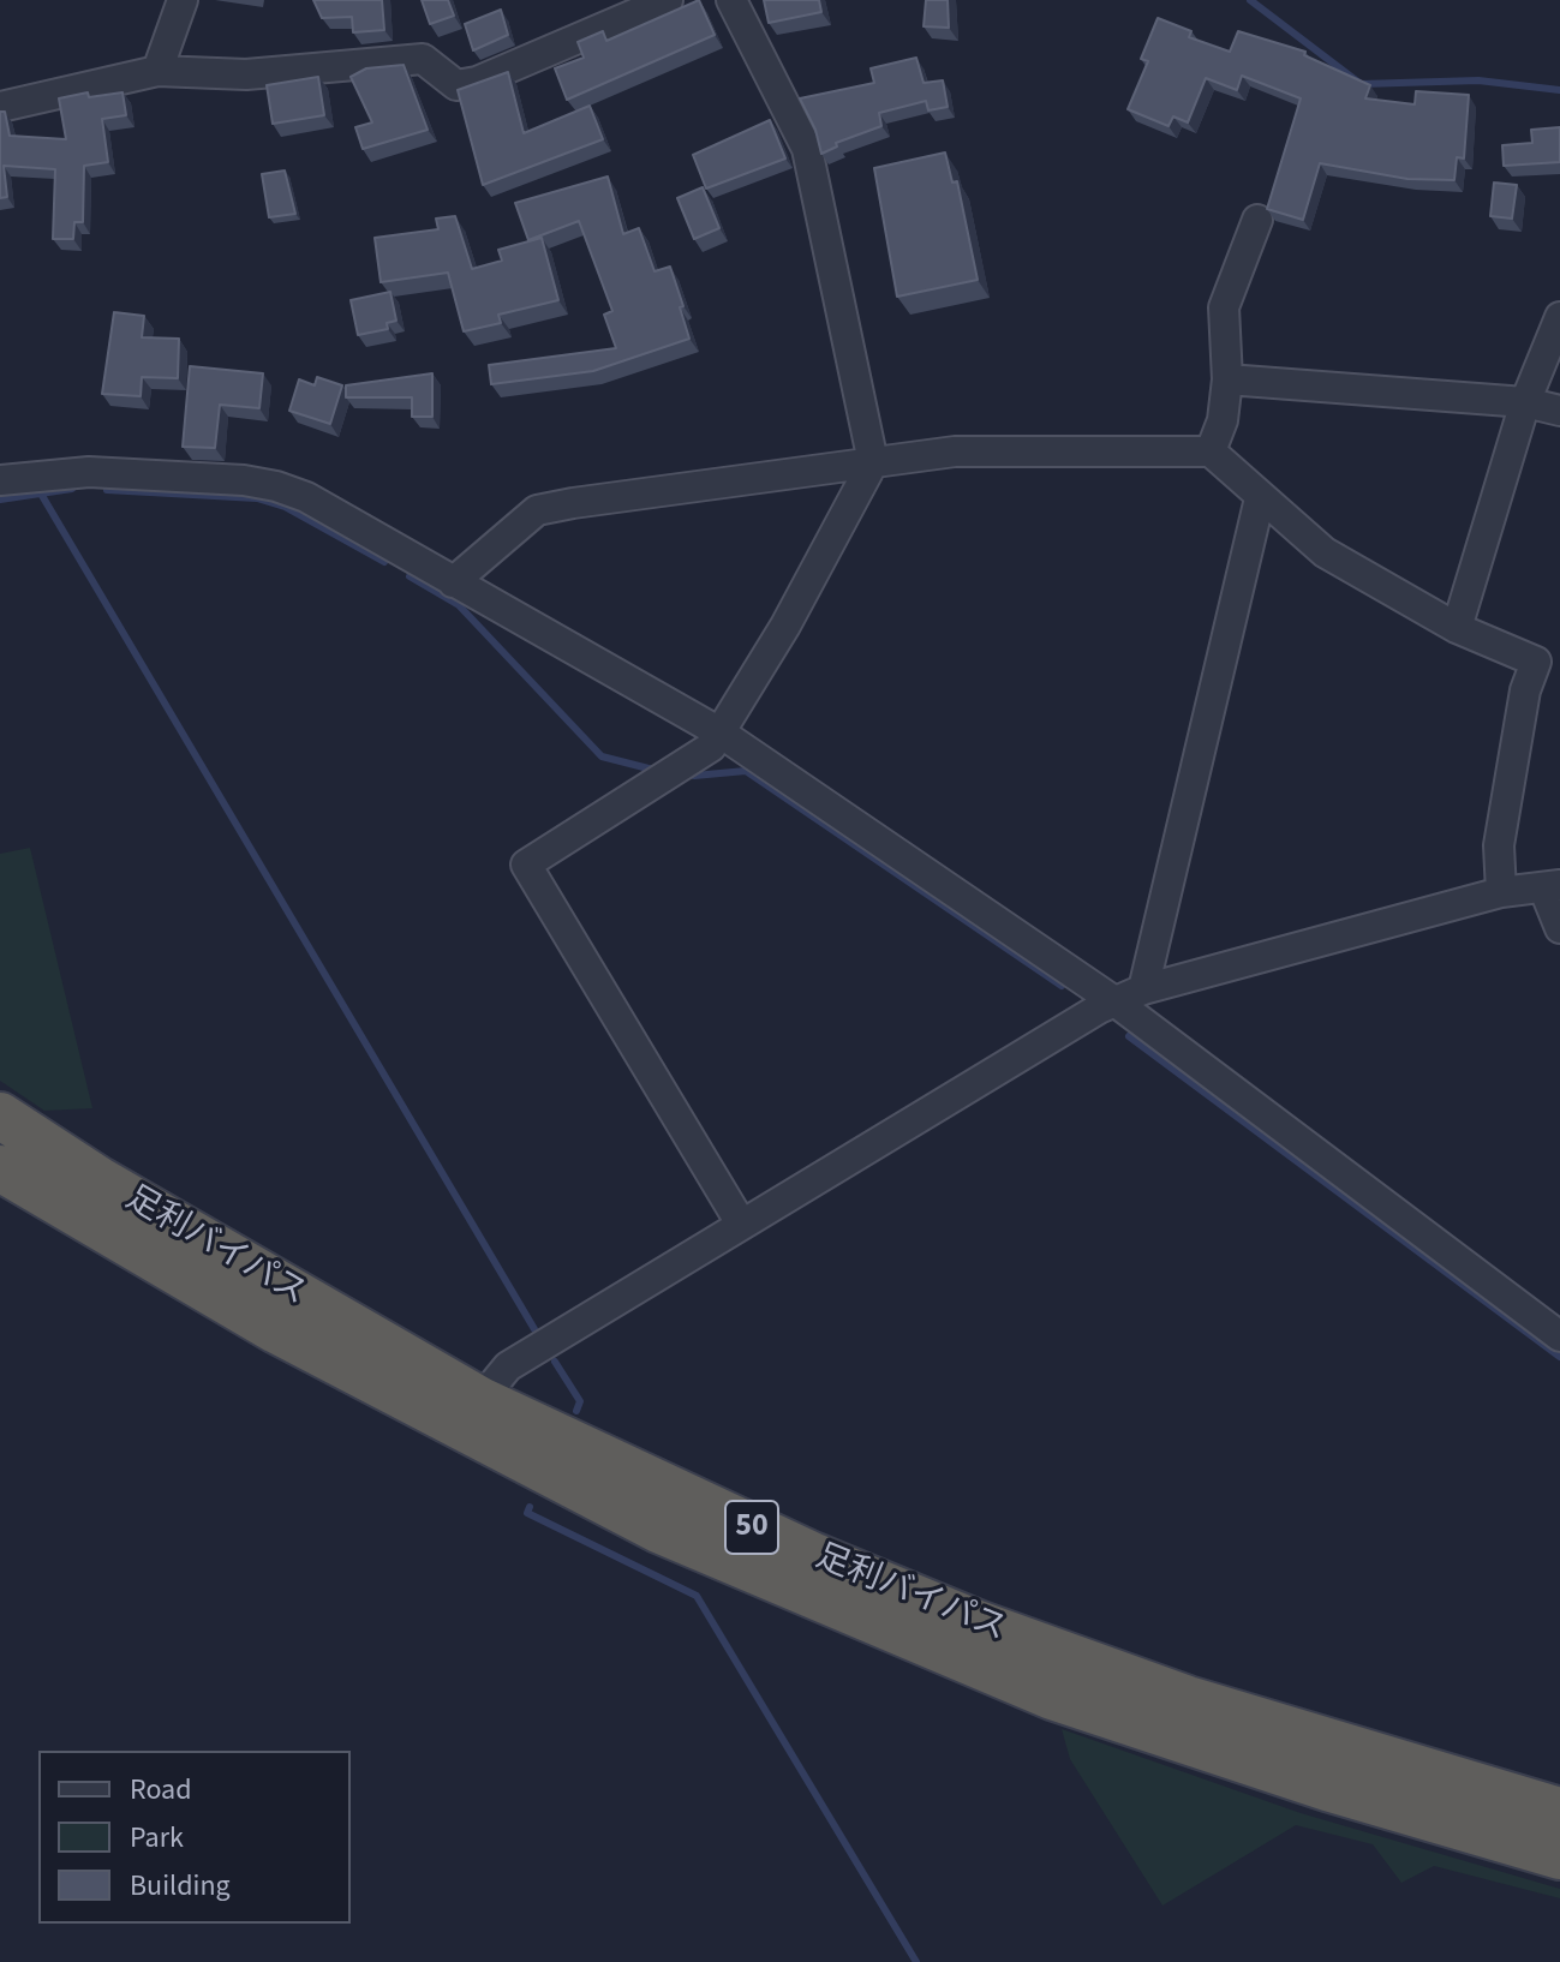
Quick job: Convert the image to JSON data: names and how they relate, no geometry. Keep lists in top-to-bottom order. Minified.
{"streets":{"highway":["足利バイパス","50"]},"legend":["Road","Park","Building"]}
